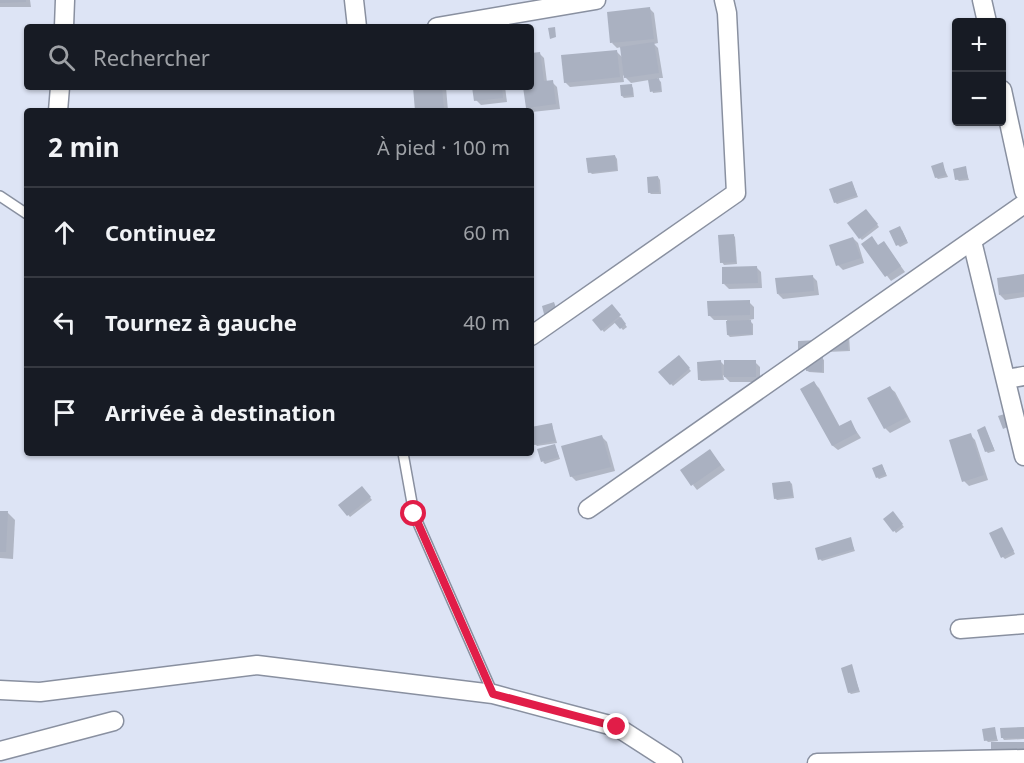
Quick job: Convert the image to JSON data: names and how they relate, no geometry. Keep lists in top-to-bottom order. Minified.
{"page":{"map_buttons":["+","−"],"search":"Rechercher","heading":["2 min","À pied · 100 m"],"list":[["Continuez","60 m"],["Tournez à gauche","40 m"],"Arrivée à destination"]}}
